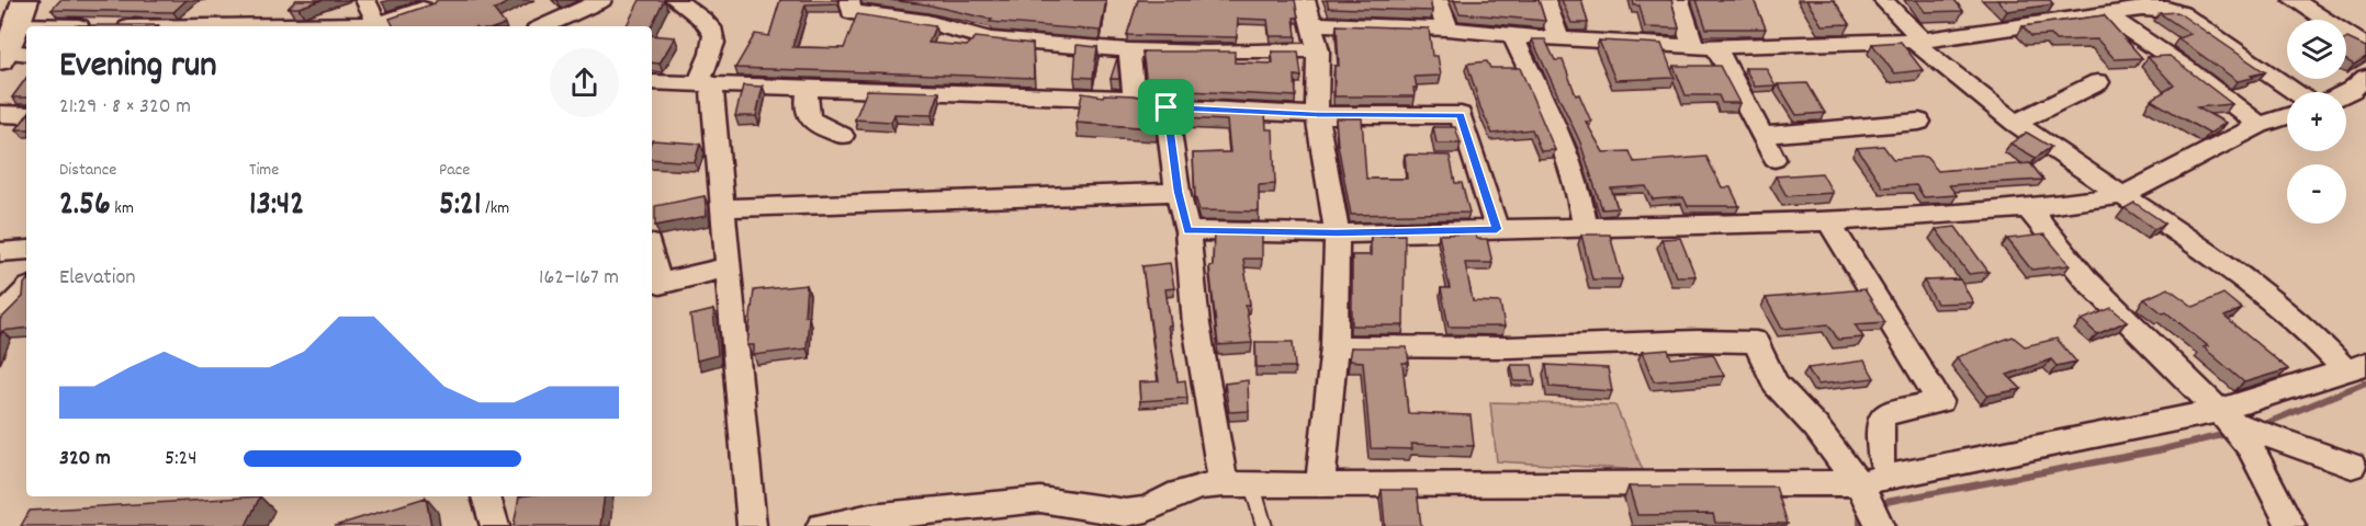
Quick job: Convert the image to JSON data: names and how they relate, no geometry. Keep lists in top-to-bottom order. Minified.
{"page":{"map_buttons":["+","−"],"heading":["Evening run","21:29 · 8 × 320 m"],"stats":[["Distance","2.56 km"],["Time","13:42"],["Pace","5:21 /km"]],"chart":["Elevation","162–167 m"],"list":[{"name":"320 m","note":"5:24"}]}}
